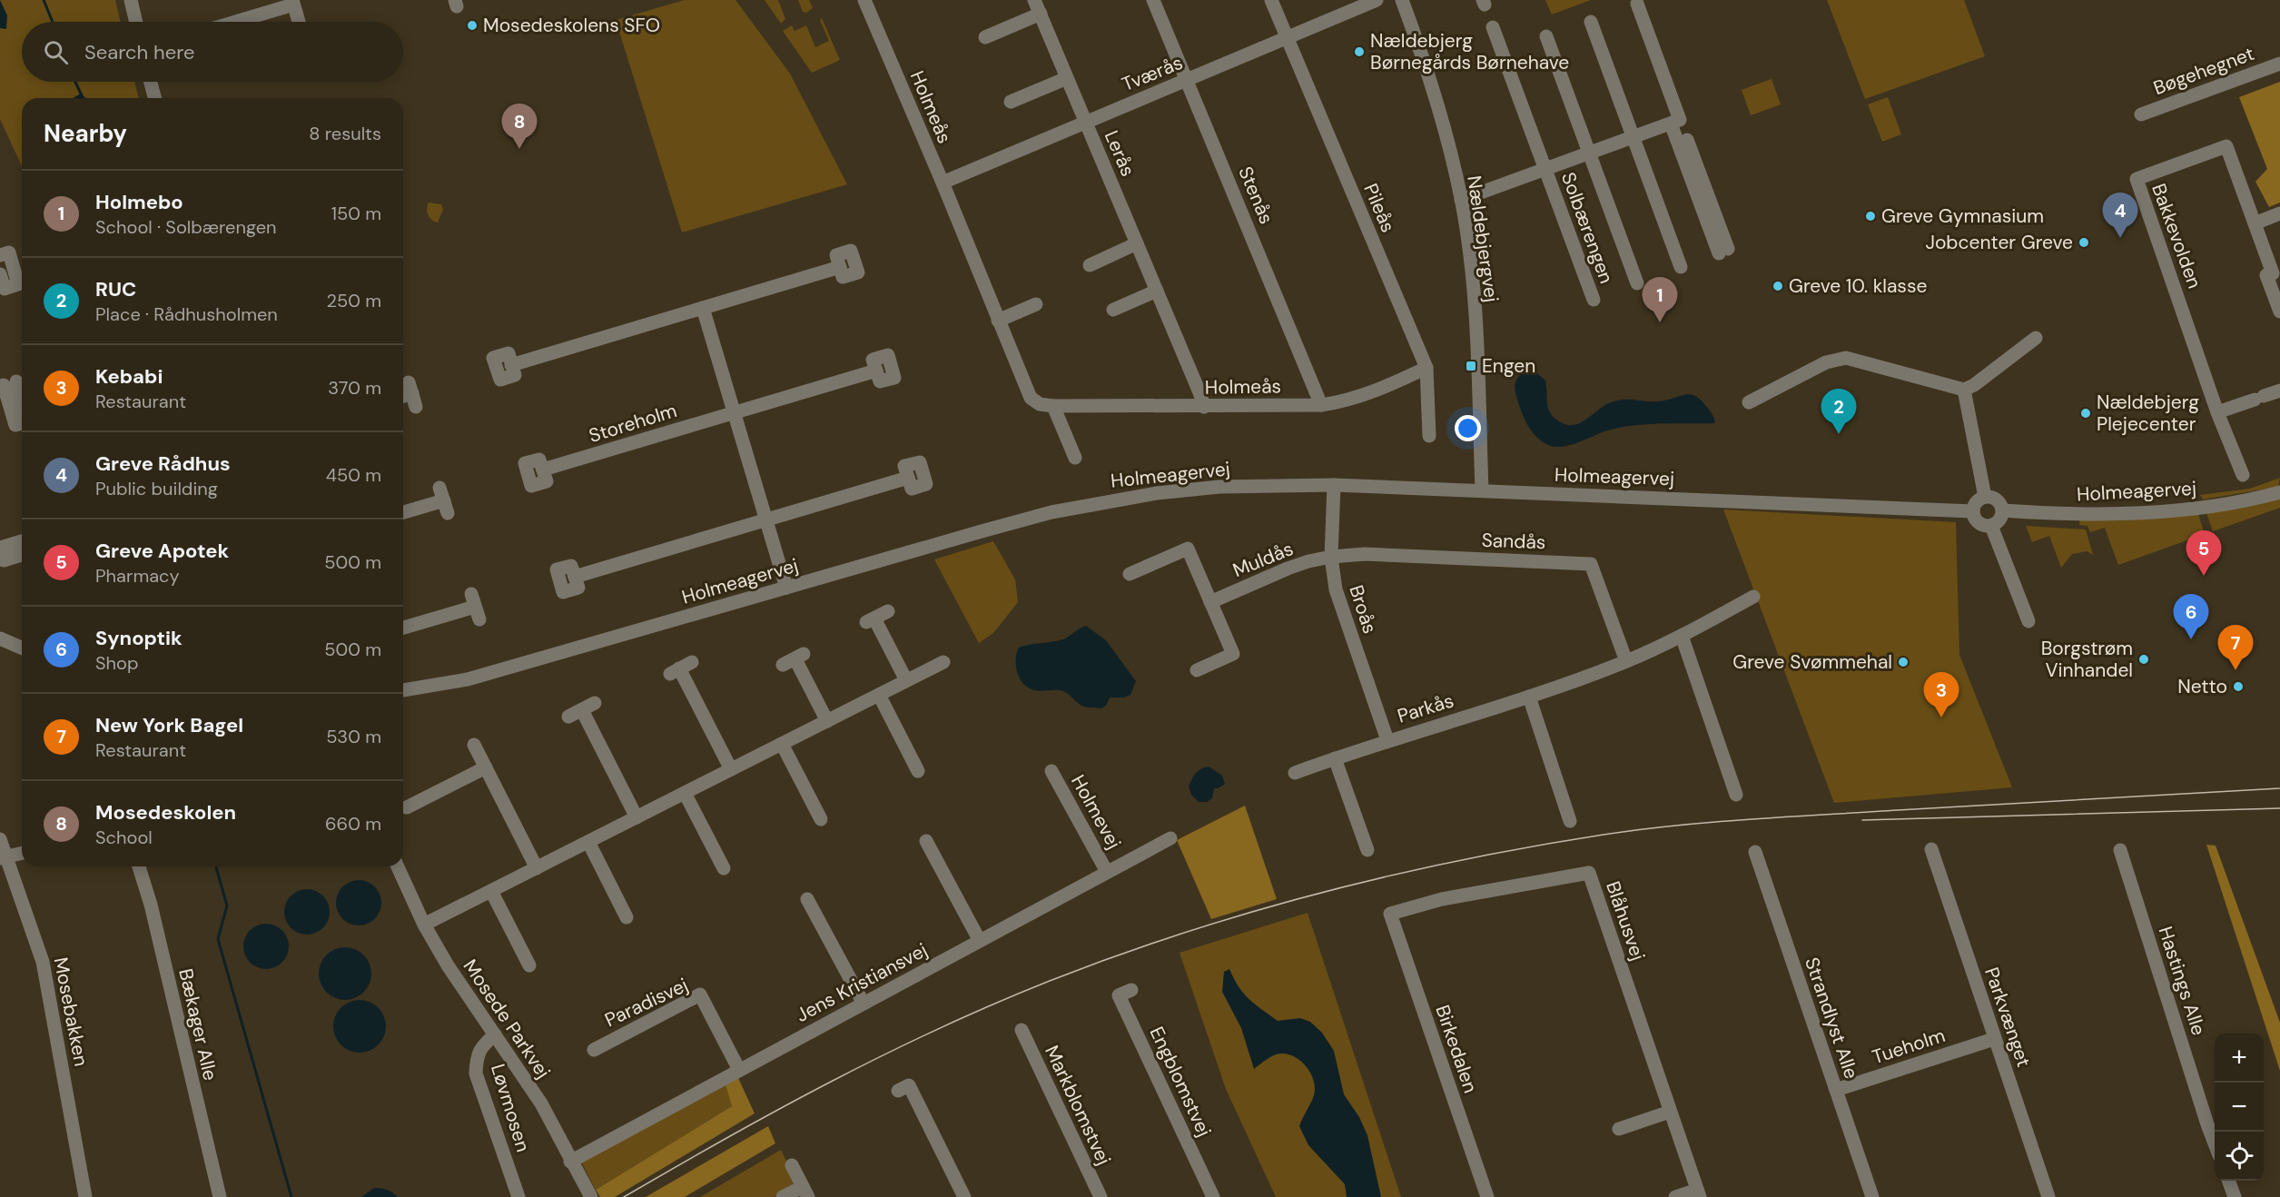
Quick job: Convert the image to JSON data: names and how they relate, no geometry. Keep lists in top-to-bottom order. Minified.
{"streets":{"street":["Bøgehegnet","Tværås","Holmeås","Lerås","Stenås","Pileås","Solbærengen","Bakkevolden","Nældebjergvej","Storeholm","Holmeagervej","Sandås","Muldås","Broås","Parkås","Holmevej","Blåhusvej","Hastings Alle","Jens Kristiansvej","Paradisvej","Mosebakken","Parkvænget","Strandlyst Alle","Mosede Parkvej","Bækager Alle","Tueholm","Birkedalen","Engblomstvej","Markblomstvej","Løvmosen"]},"crossings":[["Tværås","Holmeås"],["Tværås","Lerås"],["Tværås","Stenås"],["Tværås","Pileås"],["Holmeås","Lerås"],["Holmeås","Stenås"],["Holmeås","Pileås"],["Nældebjergvej","Holmeagervej"],["Holmeagervej","Broås"],["Sandås","Muldås"],["Sandås","Broås"],["Sandås","Parkås"],["Muldås","Broås"],["Broås","Parkås"],["Holmevej","Jens Kristiansvej"],["Blåhusvej","Birkedalen"],["Jens Kristiansvej","Paradisvej"],["Jens Kristiansvej","Mosede Parkvej"],["Parkvænget","Tueholm"],["Strandlyst Alle","Tueholm"],["Mosede Parkvej","Løvmosen"]],"places":{"other":["Mosedeskolens SFO","Nældebjerg Børnegårds Børnehave","Greve Gymnasium","Jobcenter Greve","Greve 10. klasse","Nældebjerg Plejecenter","Borgstrøm Vinhandel","Greve Svømmehal","Netto"],"transit":["Engen"]},"page":{"search":"Search here","heading":["Nearby","8 results"],"pins":["8","4","1","2","5","6","7","3"],"list":[{"mark":"1","name":"Holmebo","note":"School · Solbærengen","value":"150 m"},{"mark":"2","name":"RUC","note":"Place · Rådhusholmen","value":"250 m"},{"mark":"3","name":"Kebabi","note":"Restaurant","value":"370 m"},{"mark":"4","name":"Greve Rådhus","note":"Public building","value":"450 m"},{"mark":"5","name":"Greve Apotek","note":"Pharmacy","value":"500 m"},{"mark":"6","name":"Synoptik","note":"Shop","value":"500 m"},{"mark":"7","name":"New York Bagel","note":"Restaurant","value":"530 m"},{"mark":"8","name":"Mosedeskolen","note":"School","value":"660 m"}],"map_buttons":["+","−"]}}
